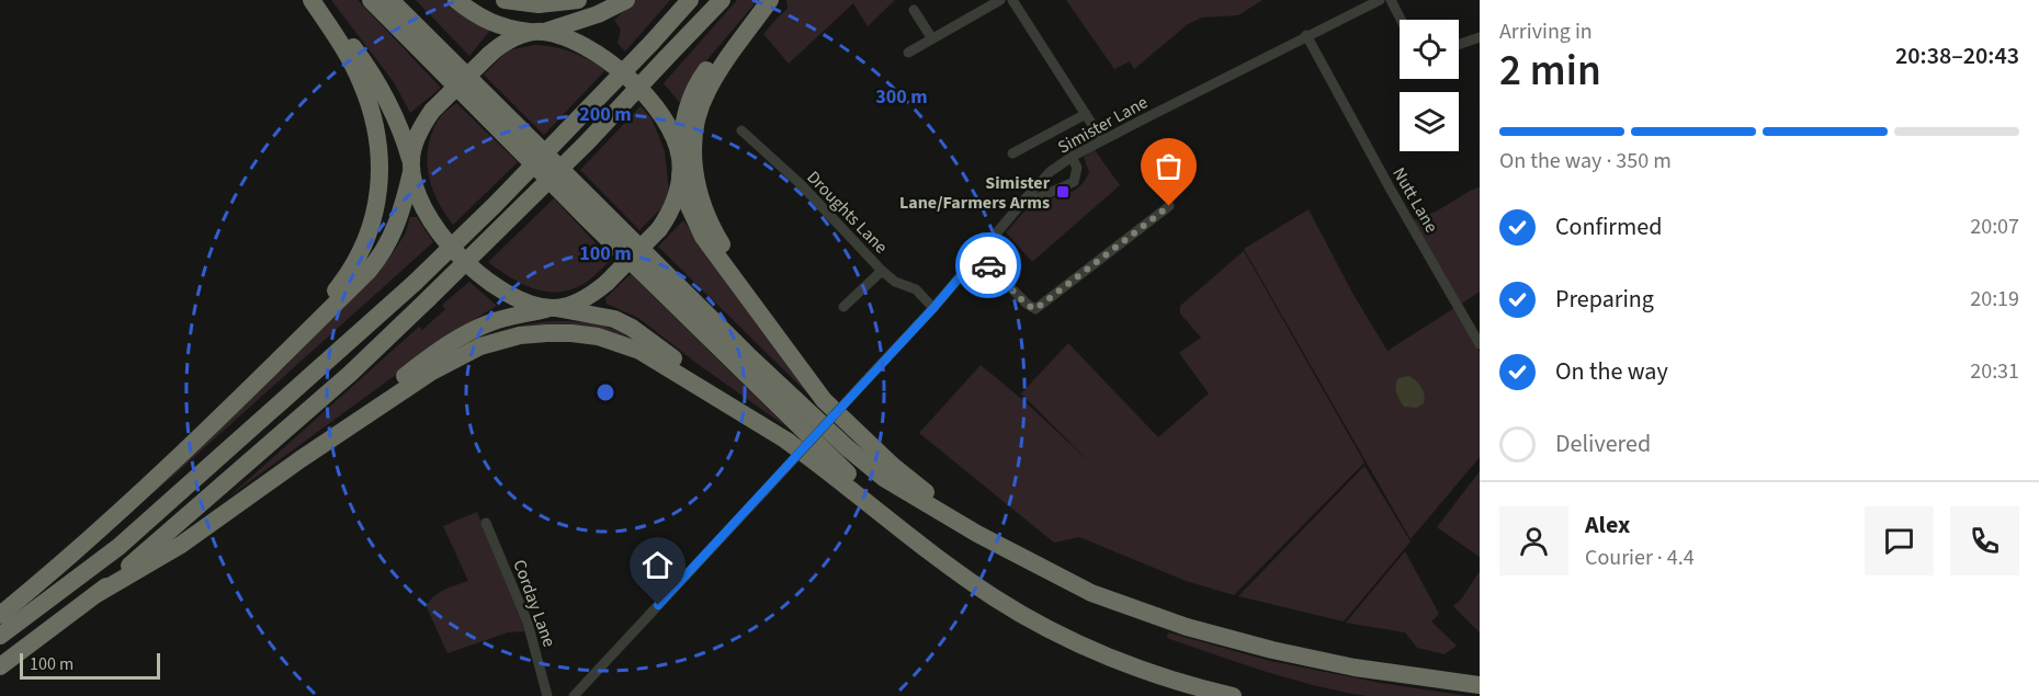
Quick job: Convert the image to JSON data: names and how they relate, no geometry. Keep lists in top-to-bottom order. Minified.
{"streets":{"street":["Simister Lane","Nutt Lane","Droughts Lane","Corday Lane"]},"crossings":[["Simister Lane","Nutt Lane"],["Simister Lane","Droughts Lane"]],"places":{"transit":["Simister Lane/Farmers Arms"]},"scale_bar":"100 m","page":{"heading":["2 min","Arriving in","20:38–20:43"],"panel":["Alex","Courier · 4.4"],"bar":"On the way · 350 m","list":[["Confirmed","20:07"],["Preparing","20:19"],["On the way","20:31"],"Delivered"],"scale":"100 m"},"rings":["300 m","200 m","100 m"]}
